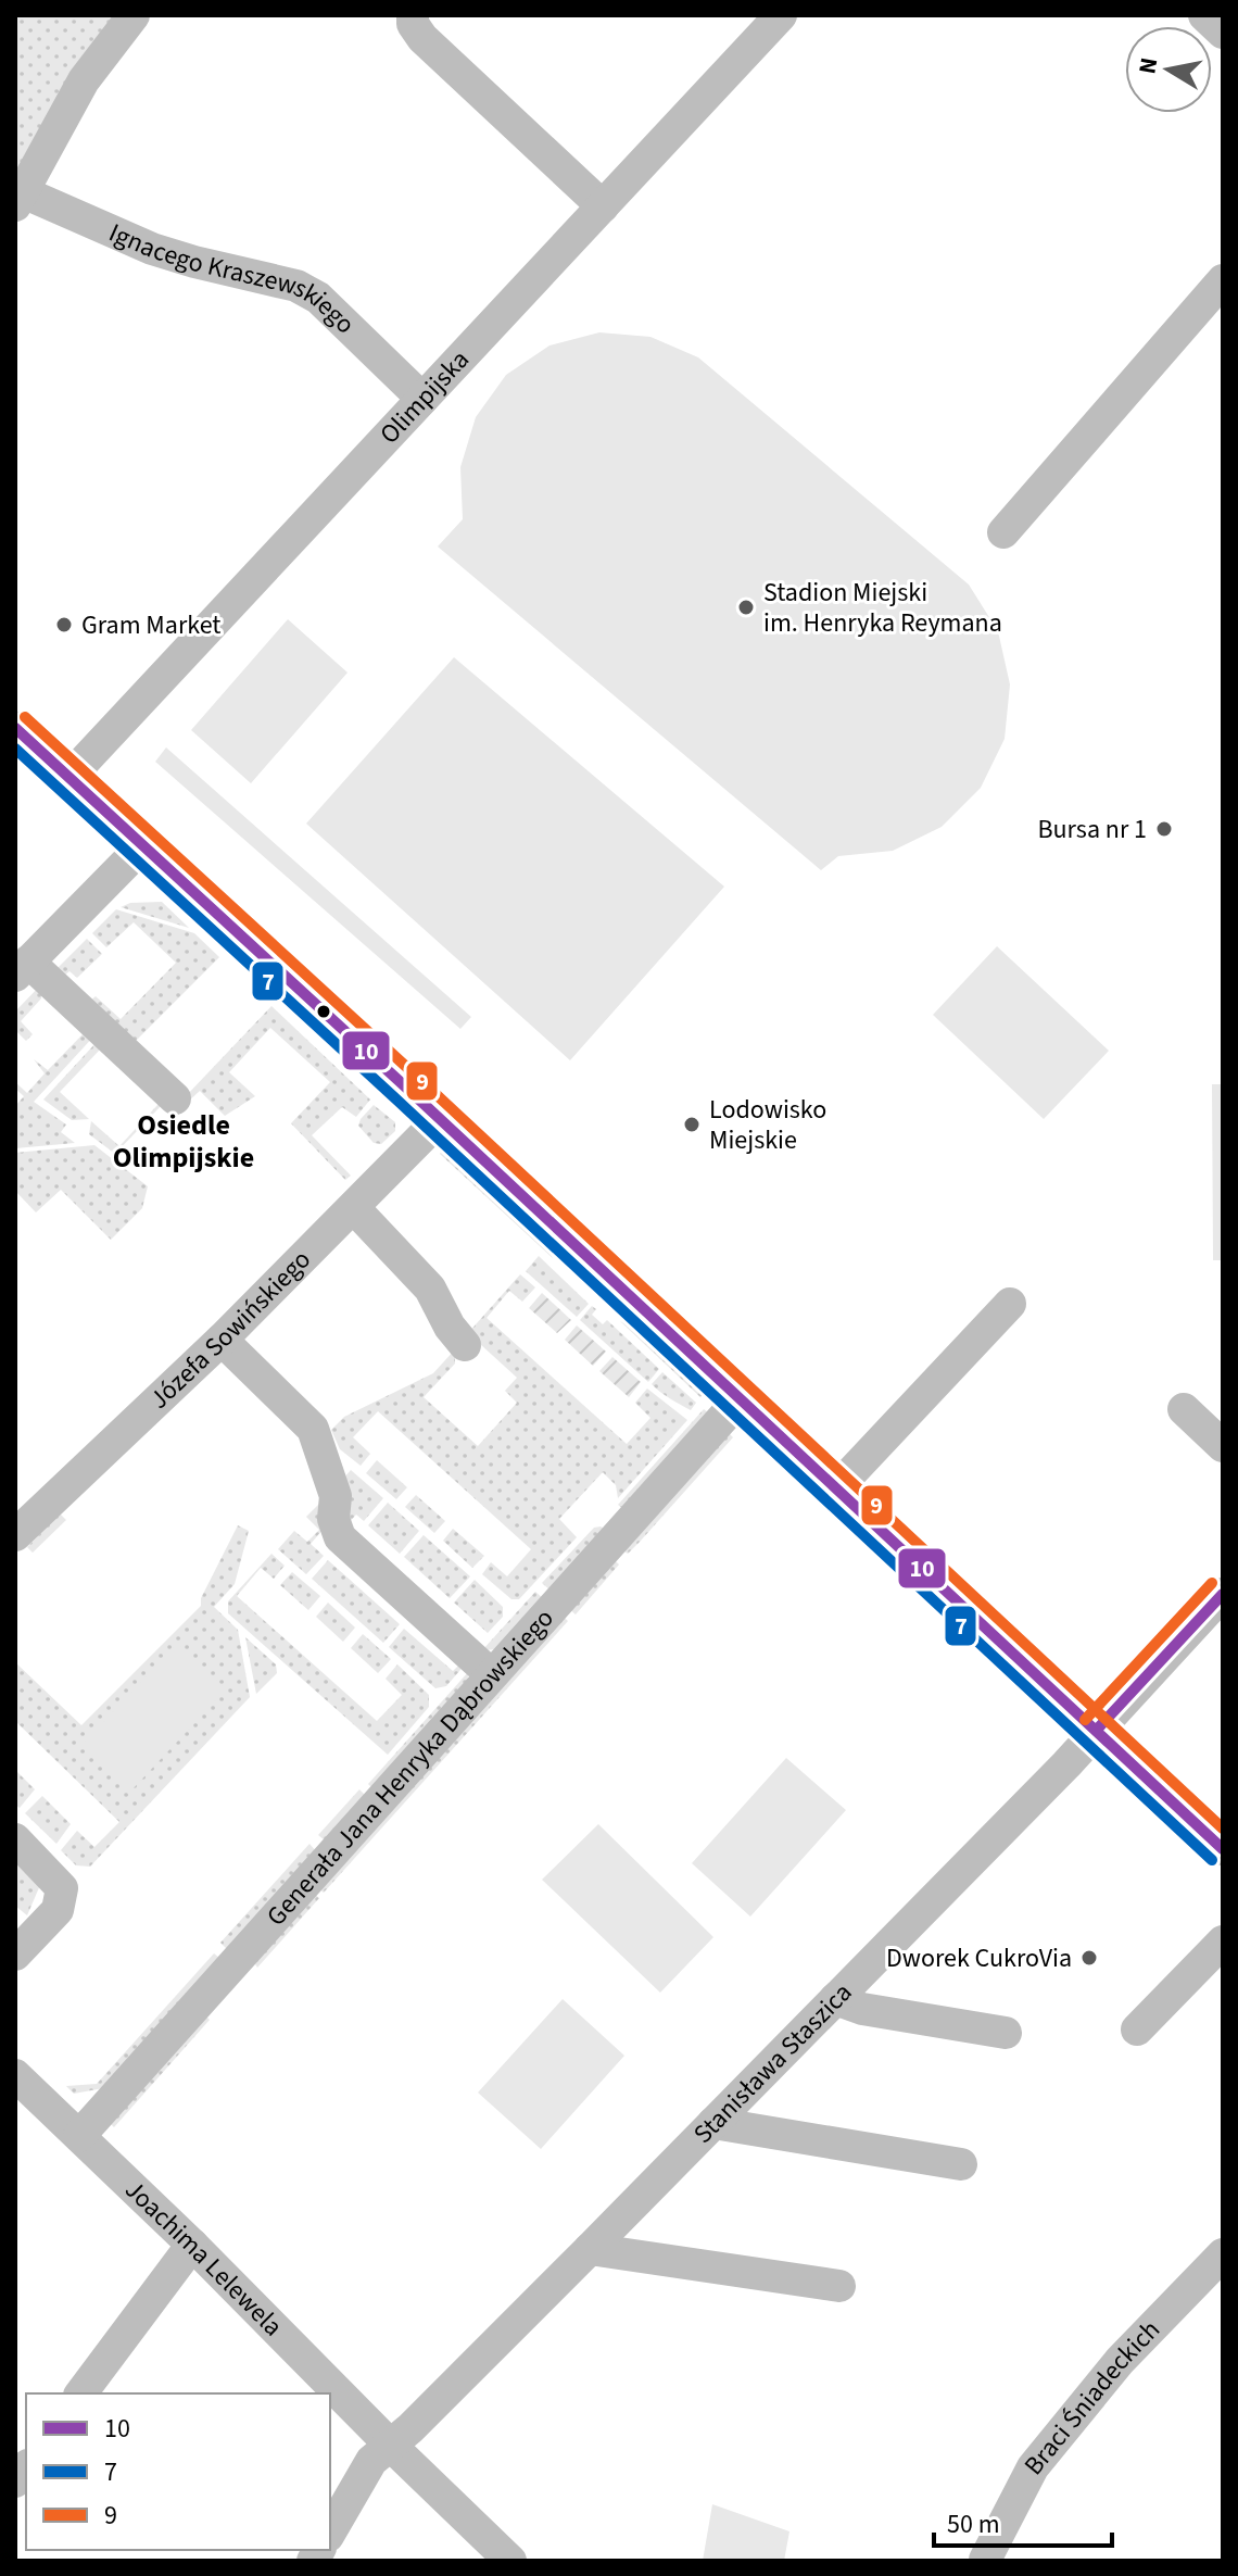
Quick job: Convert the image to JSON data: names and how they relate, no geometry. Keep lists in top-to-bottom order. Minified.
{"streets":{"street":["Ignacego Kraszewskiego","Olimpijska","Józefa Sowińskiego","Generała Jana Henryka Dąbrowskiego","Stanisława Staszica","Joachima Lelewela","Braci Śniadeckich"]},"crossings":[["Ignacego Kraszewskiego","Olimpijska"],["Generała Jana Henryka Dąbrowskiego","Joachima Lelewela"],["Stanisława Staszica","Joachima Lelewela"]],"districts":["Osiedle Olimpijskie"],"places":["Stadion Miejski im. Henryka Reymana","Gram Market","Bursa nr 1","Lodowisko Miejskie","Dworek CukroVia"],"lines":["transit line 9","transit line 10","transit line 7"],"legend":["10","7","9"],"scale_bar":"50 m","north":"left"}
